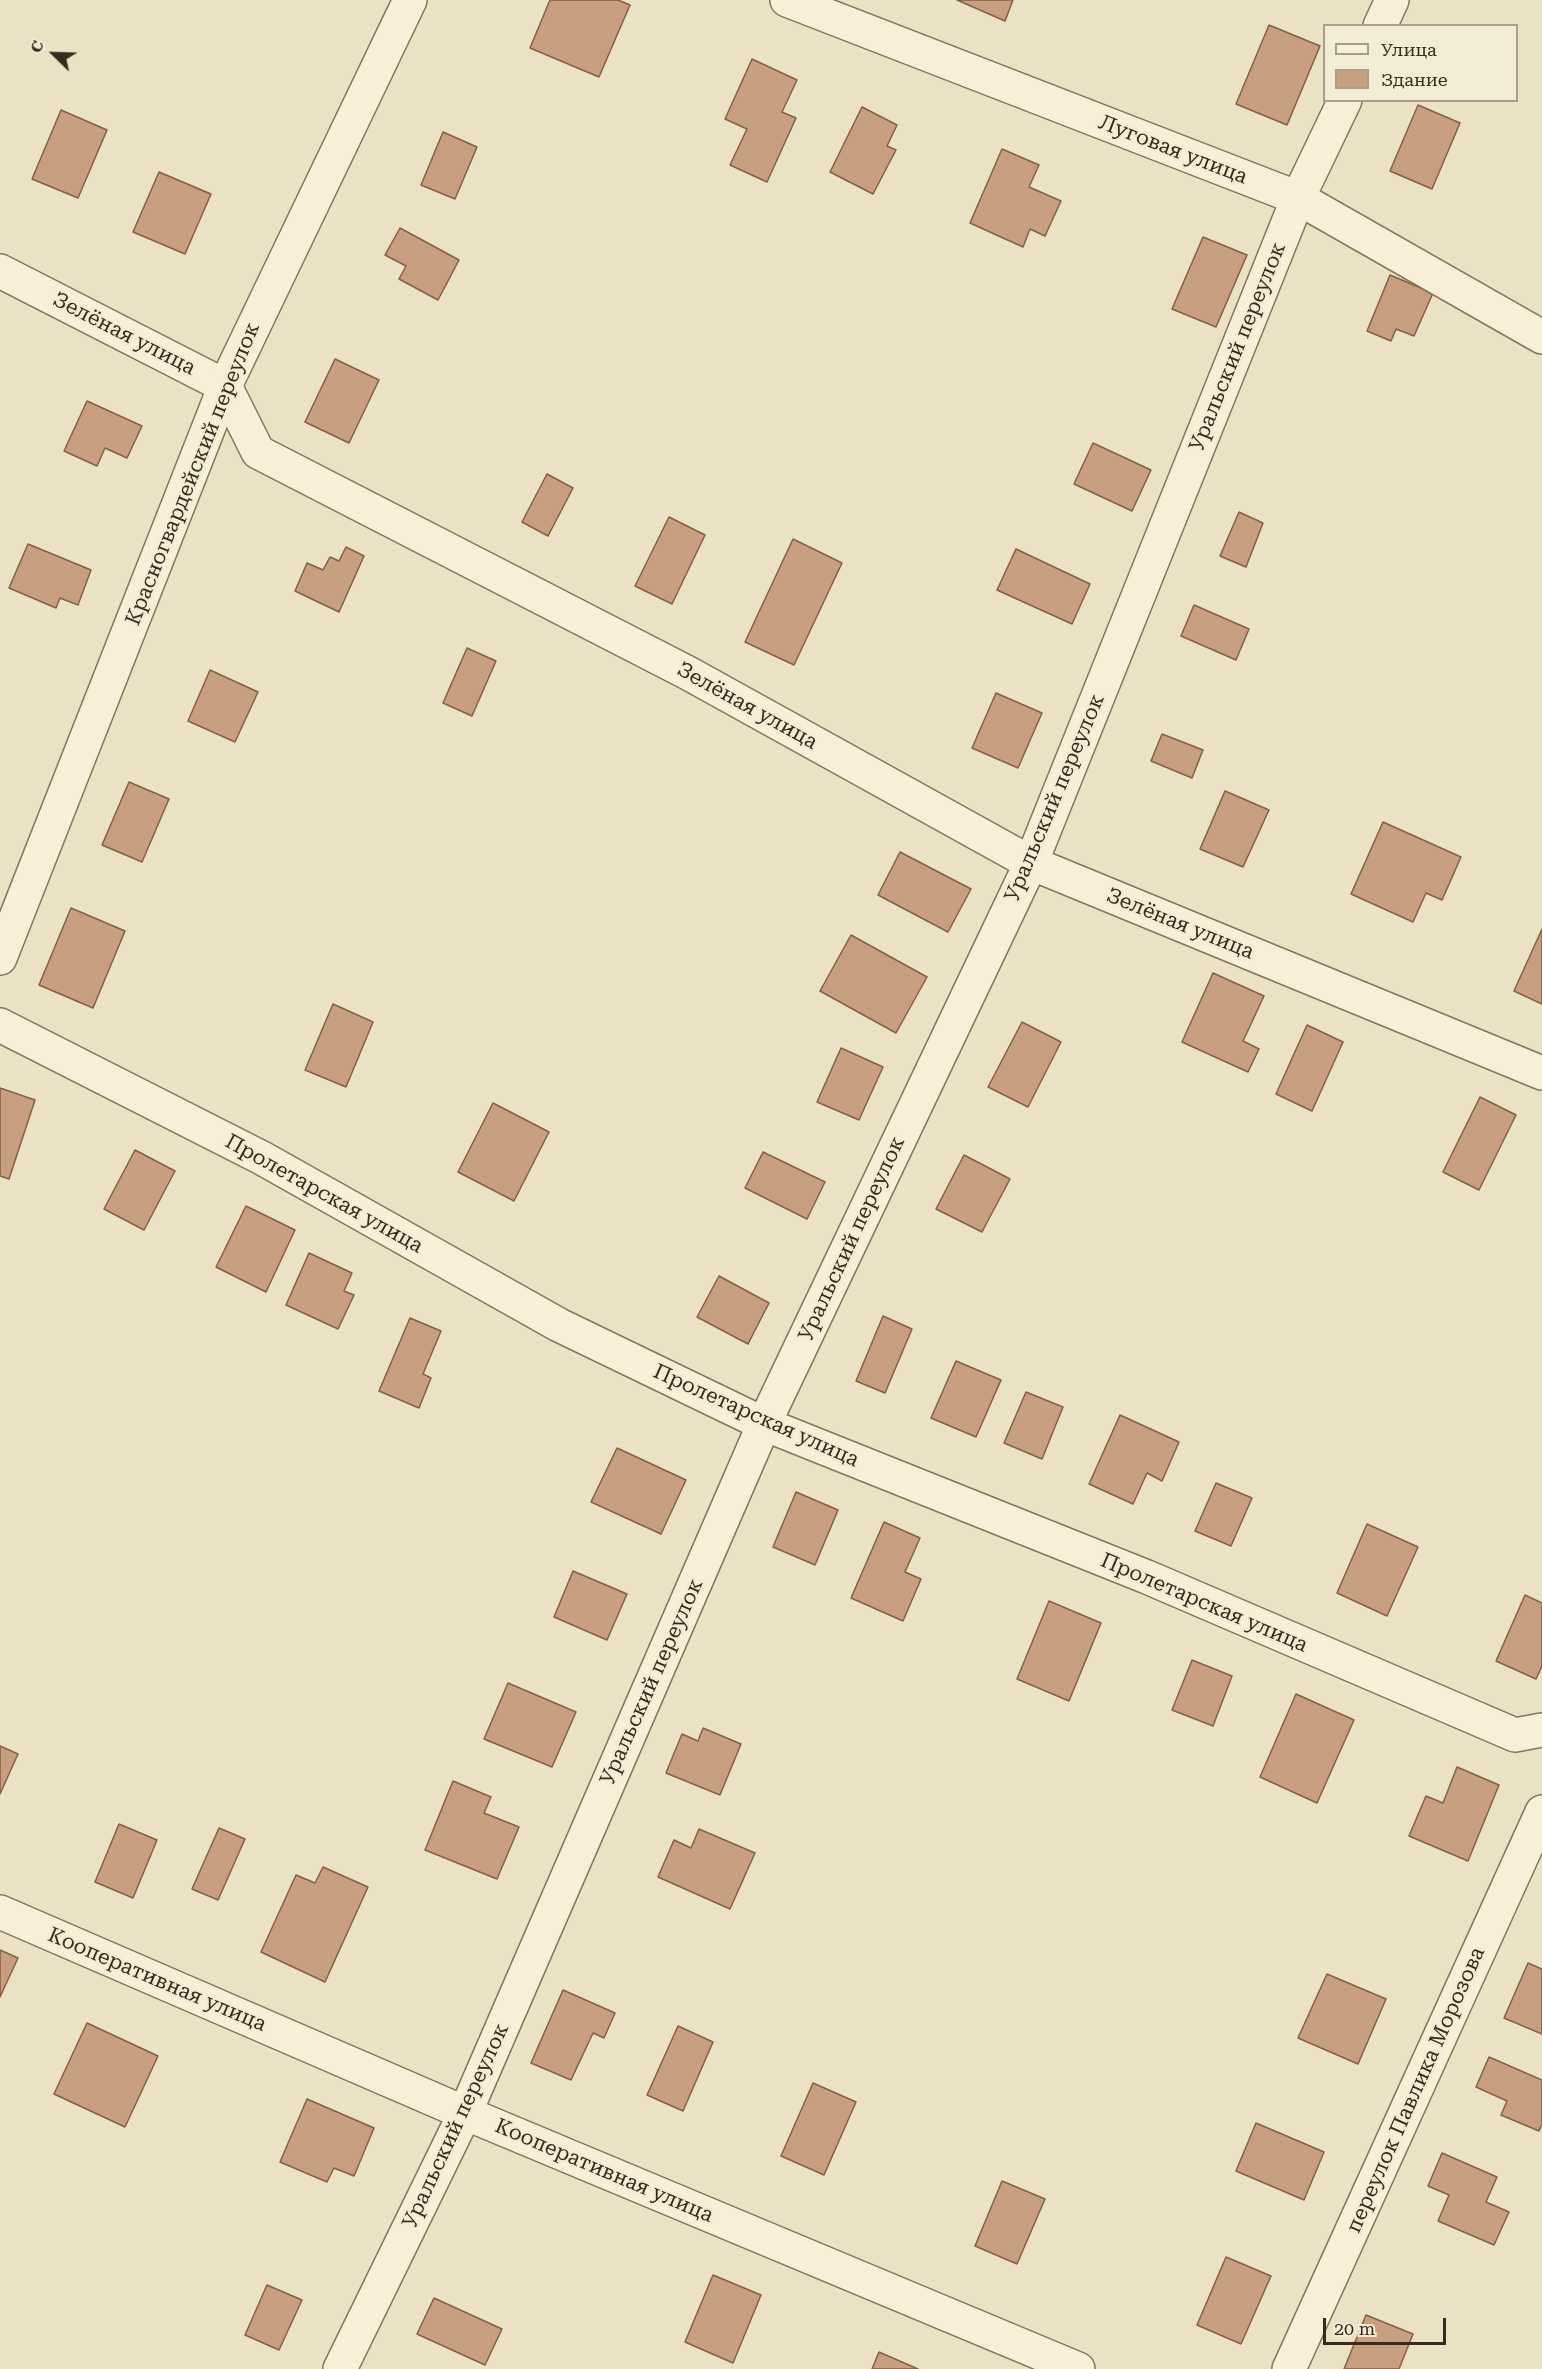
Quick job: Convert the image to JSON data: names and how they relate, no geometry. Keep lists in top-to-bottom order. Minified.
{"streets":{"street":["Луговая улица","Зелёная улица","Уральский переулок","Красногвардейский переулок","Пролетарская улица","Кооперативная улица","переулок Павлика Морозова"]},"crossings":[["Луговая улица","Уральский переулок"],["Зелёная улица","Уральский переулок"],["Зелёная улица","Красногвардейский переулок"],["Уральский переулок","Пролетарская улица"],["Уральский переулок","Кооперативная улица"]],"legend":["Улица","Здание"],"scale_bar":"20 m","north":"top left"}
